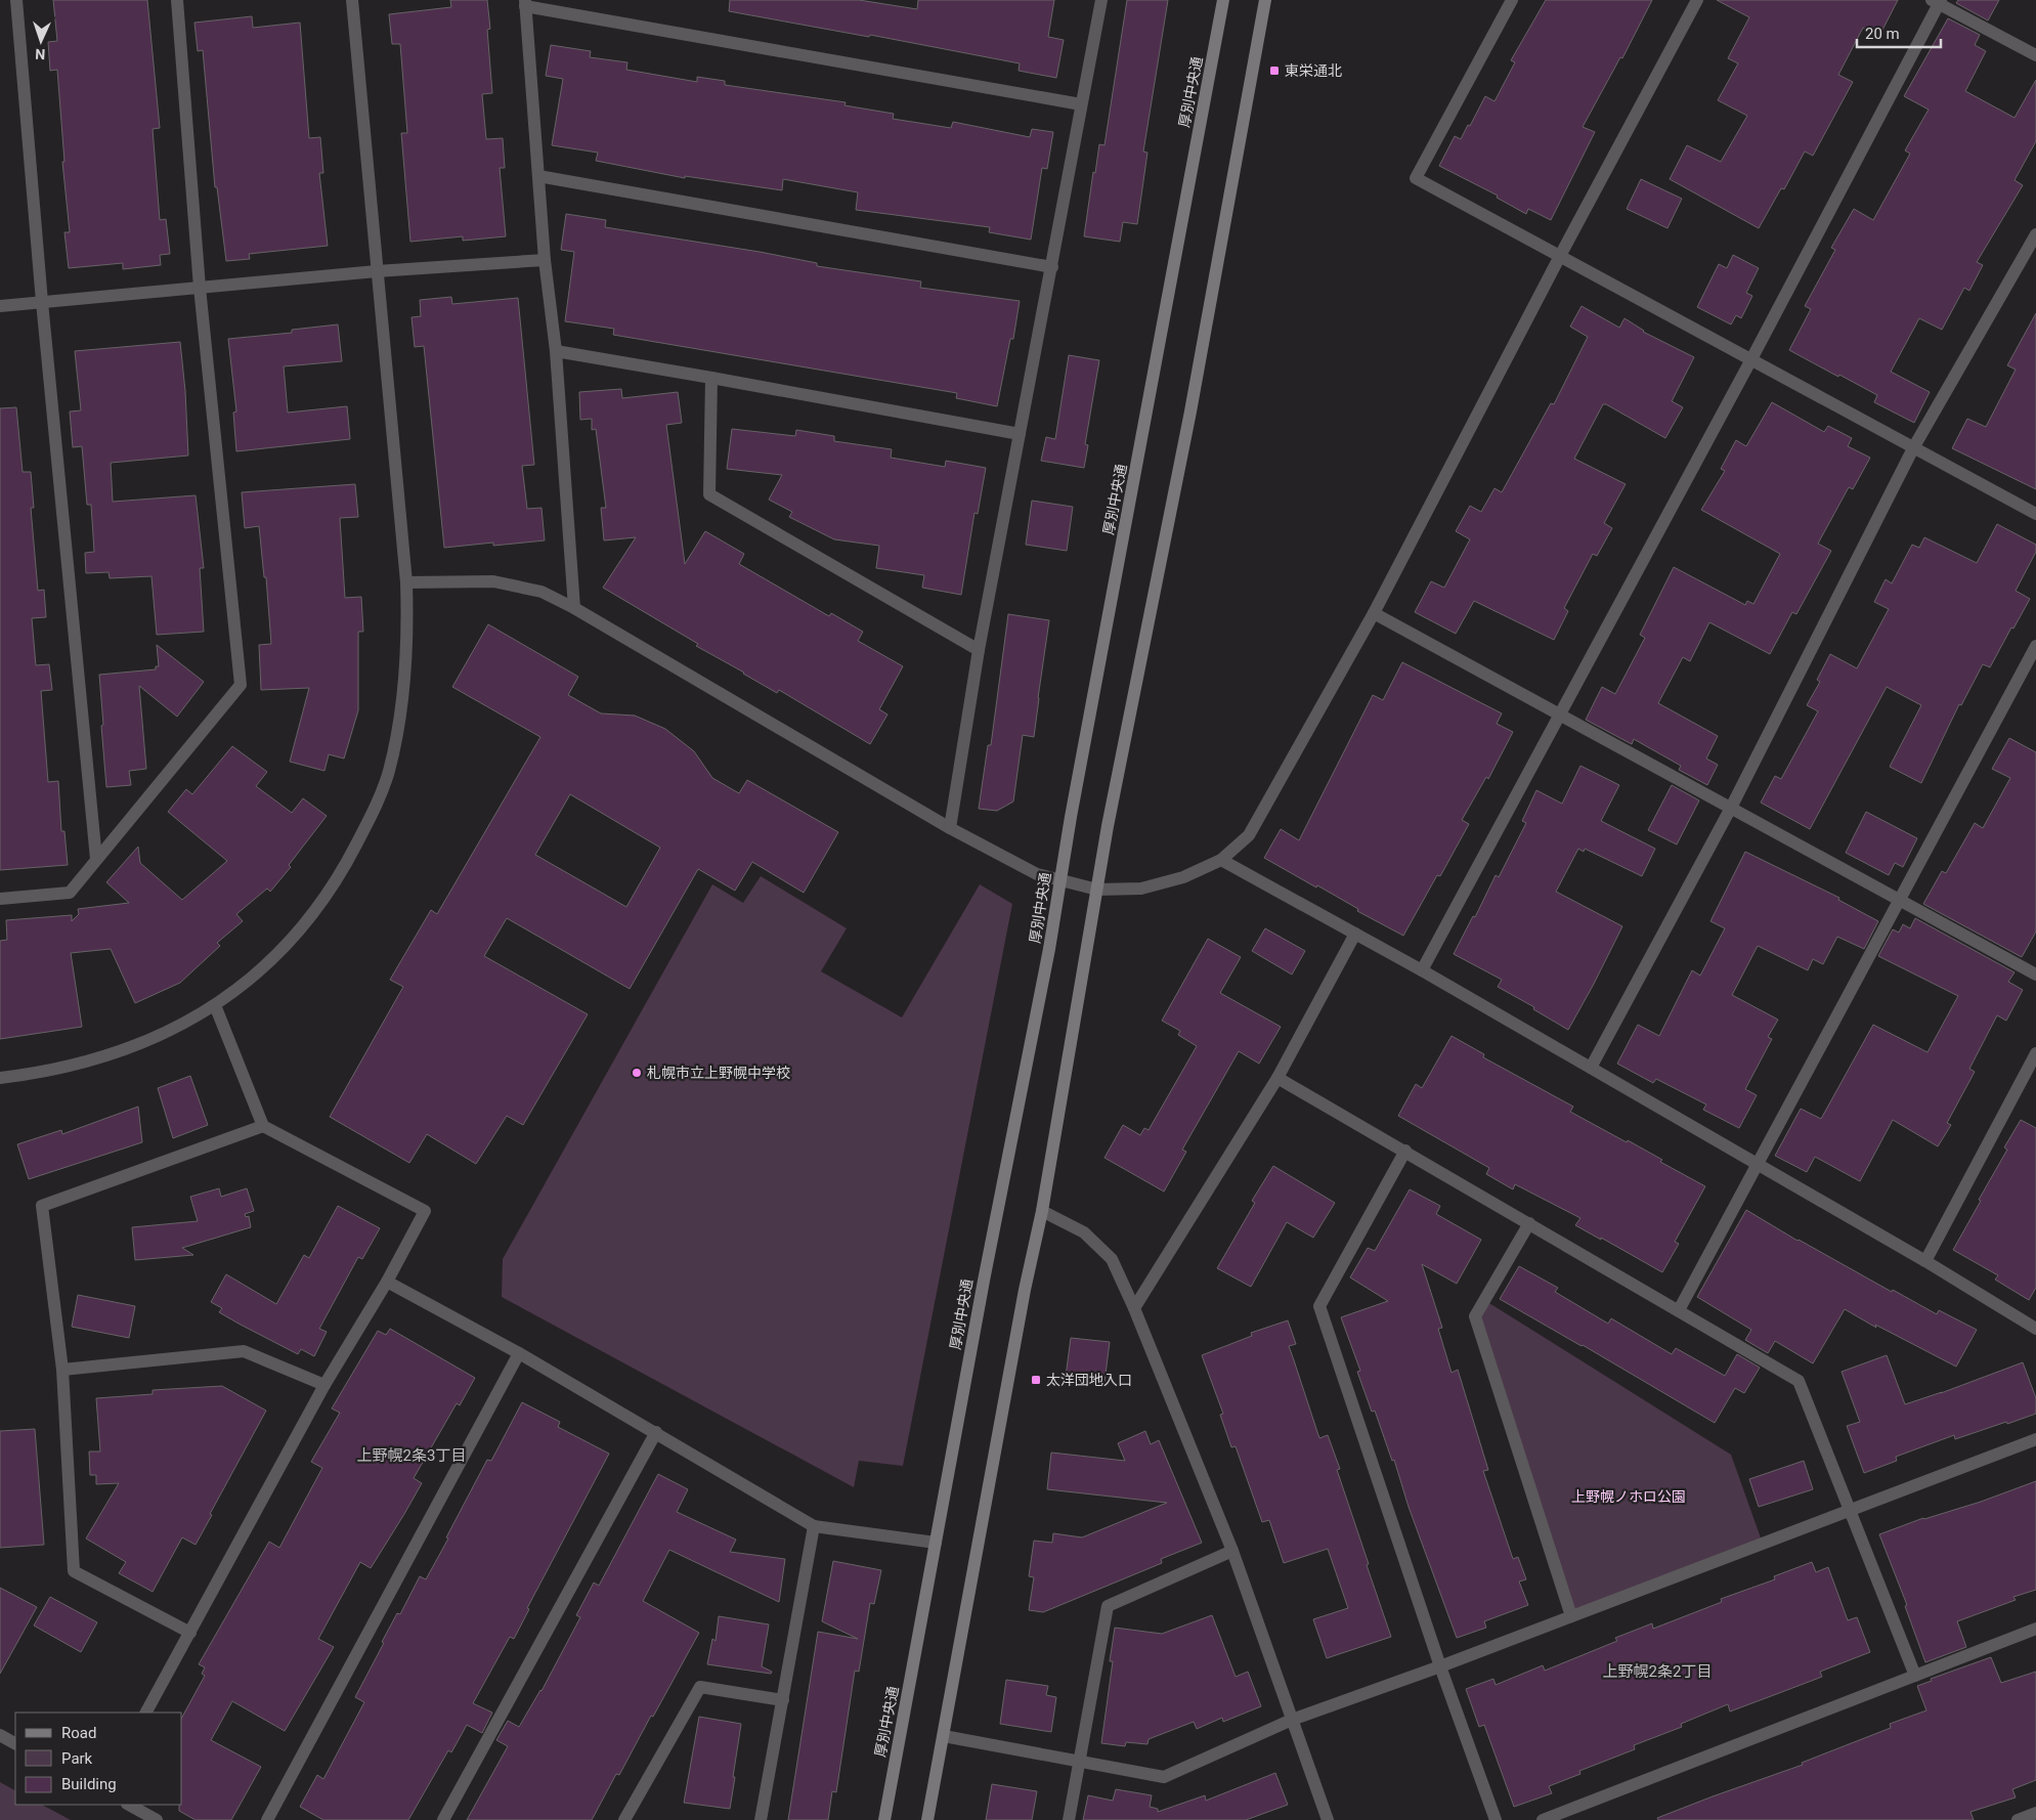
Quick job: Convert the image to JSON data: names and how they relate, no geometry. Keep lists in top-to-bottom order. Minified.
{"streets":{"main road":["厚別中央通"]},"districts":["上野幌2条3丁目","上野幌2条2丁目"],"parks":["上野幌ノホロ公園"],"places":{"transit":["東栄通北","太洋団地入口"],"other":["札幌市立上野幌中学校"]},"legend":["Road","Park","Building"],"scale_bar":"20 m","north":"bottom"}
